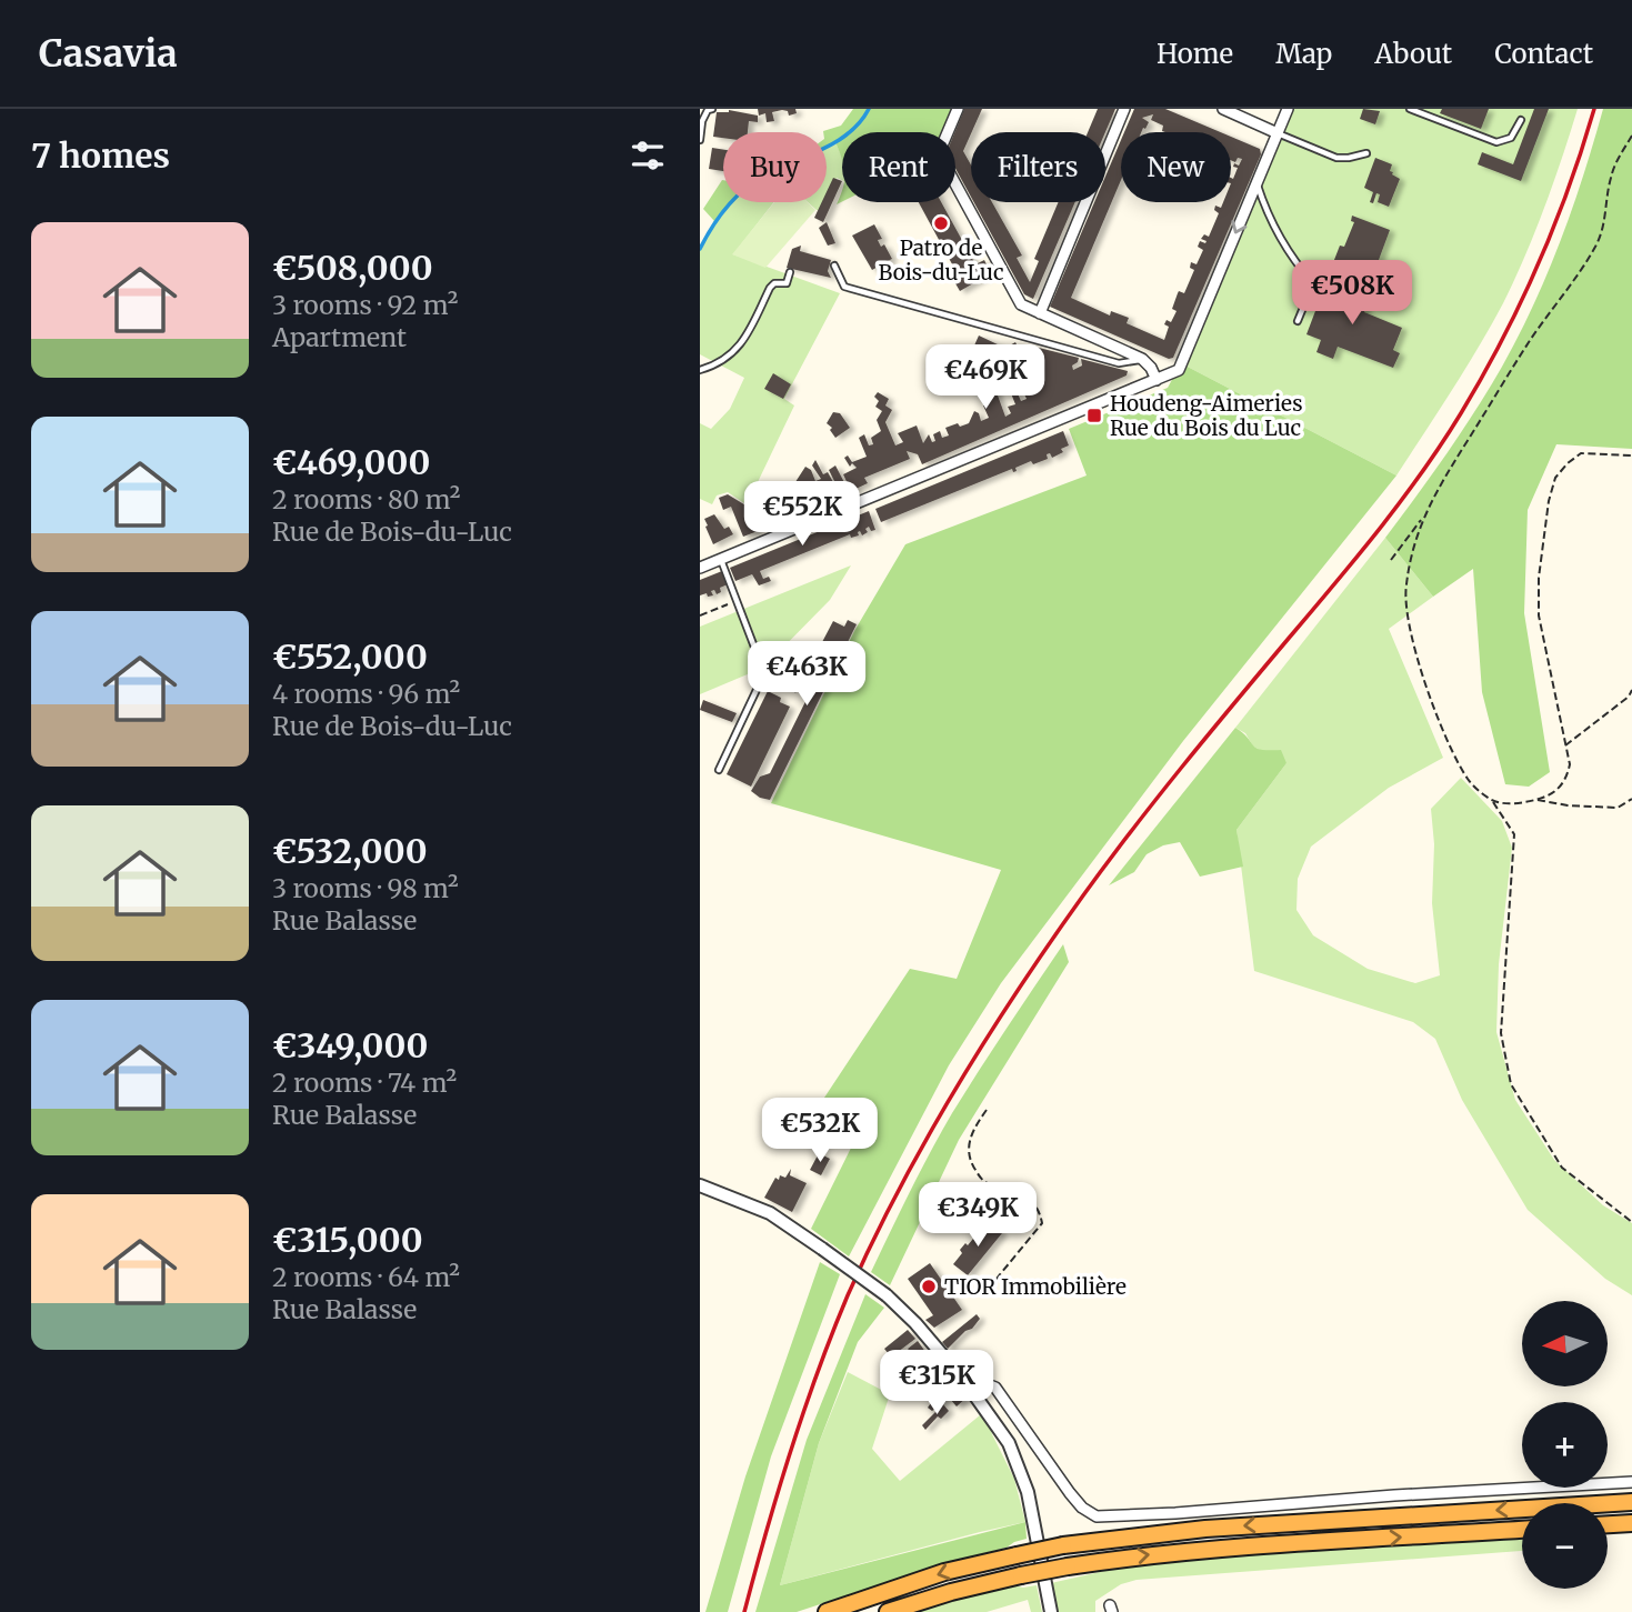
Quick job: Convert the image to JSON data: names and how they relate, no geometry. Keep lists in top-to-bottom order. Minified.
{"places":{"other":["Patro de Bois-du-Luc","TIOR Immobilière"],"transit":["Houdeng-Aimeries Rue du Bois du Luc"]},"north":"left","page":{"header":"Casavia","nav":["Home","Map","About","Contact"],"heading":"7 homes","chip":["Buy","Rent","Filters","New"],"list":[{"name":"€508,000","note":"3 rooms · 92 m² · Apartment"},{"name":"€469,000","note":"2 rooms · 80 m² · Rue de Bois-du-Luc"},{"name":"€552,000","note":"4 rooms · 96 m² · Rue de Bois-du-Luc"},{"name":"€532,000","note":"3 rooms · 98 m² · Rue Balasse"},{"name":"€349,000","note":"2 rooms · 74 m² · Rue Balasse"},{"name":"€315,000","note":"2 rooms · 64 m² · Rue Balasse"}],"price":["€508K","€469K","€552K","€463K","€532K","€349K","€315K"],"map_buttons":["+","−"]}}
